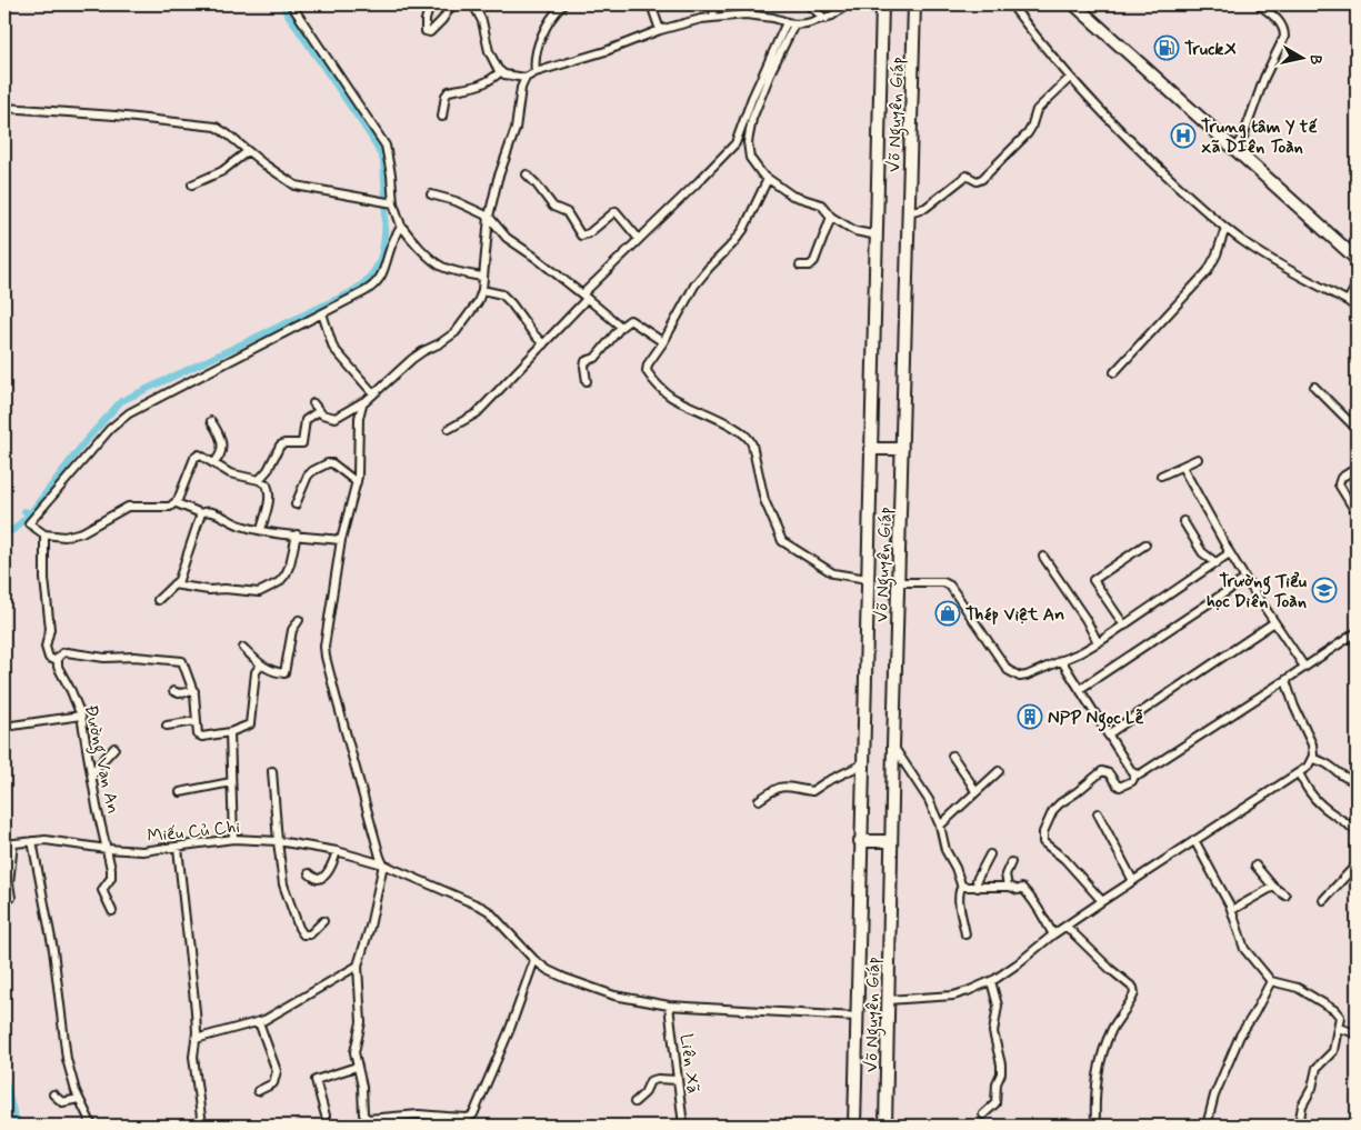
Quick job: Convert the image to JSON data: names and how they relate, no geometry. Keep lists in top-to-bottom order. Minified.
{"streets":{"main road":["Võ Nguyên Giáp"],"street":["Đường Vạn An","Miếu Củ Chi","Liên Xã"]},"crossings":[["Võ Nguyên Giáp","Miếu Củ Chi"],["Đường Vạn An","Miếu Củ Chi"],["Miếu Củ Chi","Liên Xã"]],"places":{"fuel station":["TruckX"],"hospital":["Trung tâm Y tế xã DIên Toàn"],"school or university":["Trường Tiểu học Diên Toàn"],"shop":["Thép Việt An"],"building":["NPP Ngọc Lễ"]},"north":"right"}
